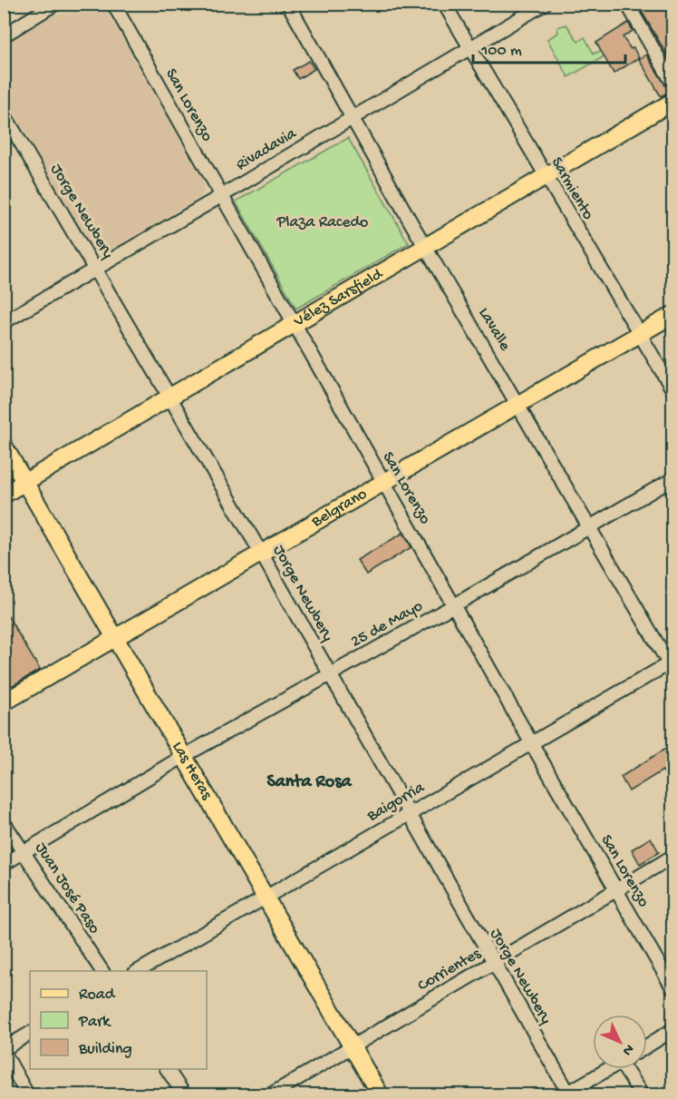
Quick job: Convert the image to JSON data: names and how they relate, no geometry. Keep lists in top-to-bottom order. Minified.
{"streets":{"main road":["Vélez Sarsfield","Belgrano","Las Heras"],"street":["San Lorenzo","Rivadavia","Sarmiento","Jorge Newbery","Lavalle","25 de Mayo","Baigorria","Juan José Paso","Corrientes"]},"crossings":[["San Lorenzo","Rivadavia"],["San Lorenzo","Vélez Sarsfield"],["San Lorenzo","Belgrano"],["San Lorenzo","25 de Mayo"],["San Lorenzo","Baigorria"],["San Lorenzo","Corrientes"],["Rivadavia","Sarmiento"],["Rivadavia","Jorge Newbery"],["Rivadavia","Lavalle"],["Sarmiento","Vélez Sarsfield"],["Sarmiento","Belgrano"],["Jorge Newbery","Vélez Sarsfield"],["Jorge Newbery","Belgrano"],["Jorge Newbery","25 de Mayo"],["Jorge Newbery","Baigorria"],["Jorge Newbery","Corrientes"],["Vélez Sarsfield","Lavalle"],["Vélez Sarsfield","Las Heras"],["Lavalle","Belgrano"],["Lavalle","25 de Mayo"],["Lavalle","Baigorria"],["Belgrano","Las Heras"],["25 de Mayo","Las Heras"],["25 de Mayo","Juan José Paso"],["Las Heras","Baigorria"],["Las Heras","Corrientes"]],"districts":["Santa Rosa"],"parks":["Plaza Racedo"],"legend":["Road","Park","Building"],"scale_bar":"100 m","north":"bottom right"}
